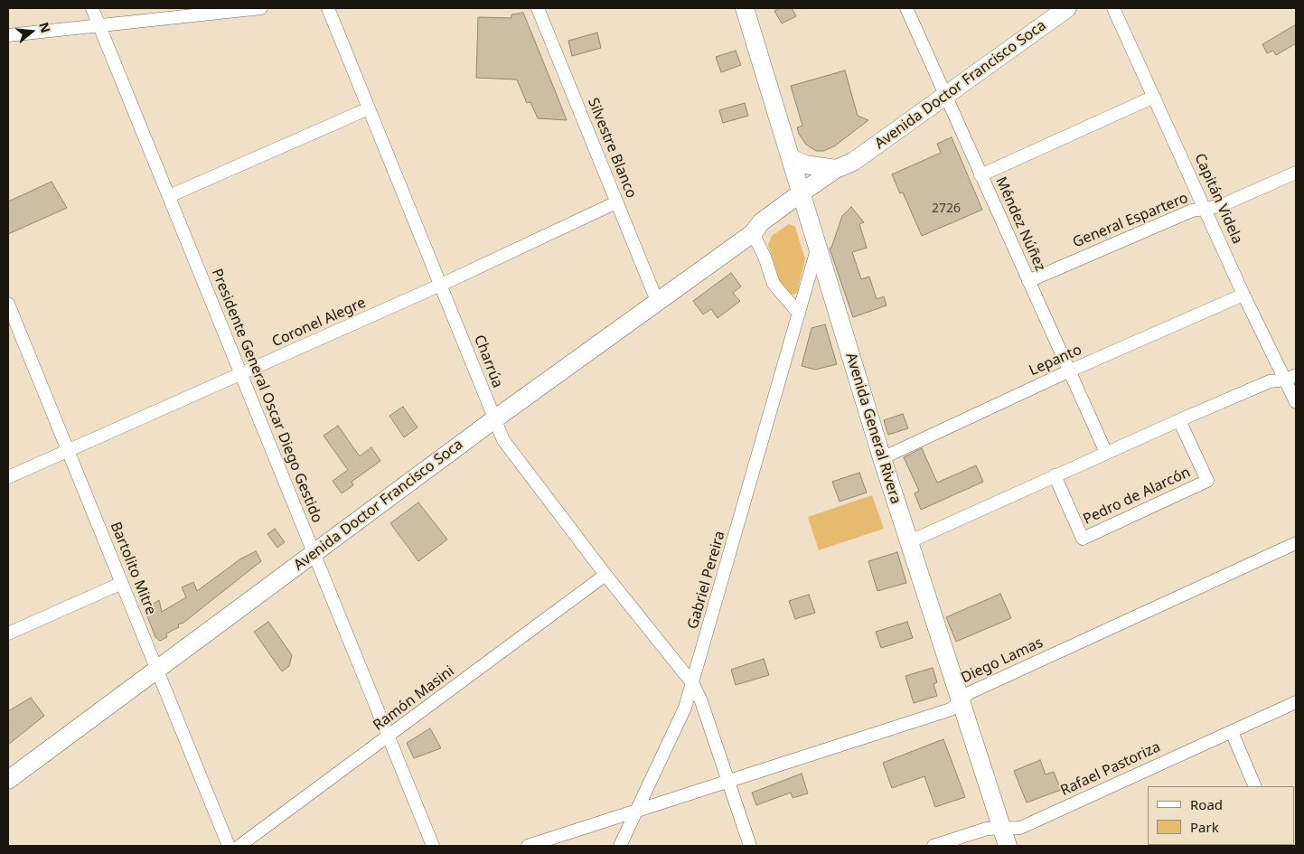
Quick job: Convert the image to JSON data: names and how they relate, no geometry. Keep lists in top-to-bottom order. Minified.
{"streets":{"street":["Avenida Doctor Francisco Soca","Silvestre Blanco","Capitán Videla","General Espartero","Méndez Núñez","Coronel Alegre","Lepanto","Charrúa","Presidente General Oscar Diego Gestido","Avenida General Rivera","Pedro de Alarcón","Bartolito Mitre","Gabriel Pereira","Diego Lamas","Ramón Masini","Rafael Pastoriza"]},"crossings":[["Avenida Doctor Francisco Soca","Silvestre Blanco"],["Avenida Doctor Francisco Soca","Méndez Núñez"],["Avenida Doctor Francisco Soca","Charrúa"],["Avenida Doctor Francisco Soca","Presidente General Oscar Diego Gestido"],["Avenida Doctor Francisco Soca","Avenida General Rivera"],["Avenida Doctor Francisco Soca","Bartolito Mitre"],["Silvestre Blanco","Coronel Alegre"],["Capitán Videla","General Espartero"],["Capitán Videla","Lepanto"],["General Espartero","Méndez Núñez"],["Méndez Núñez","Lepanto"],["Coronel Alegre","Charrúa"],["Coronel Alegre","Presidente General Oscar Diego Gestido"],["Coronel Alegre","Bartolito Mitre"],["Lepanto","Avenida General Rivera"],["Charrúa","Gabriel Pereira"],["Charrúa","Diego Lamas"],["Charrúa","Ramón Masini"],["Presidente General Oscar Diego Gestido","Ramón Masini"],["Avenida General Rivera","Gabriel Pereira"],["Avenida General Rivera","Diego Lamas"],["Avenida General Rivera","Rafael Pastoriza"],["Gabriel Pereira","Diego Lamas"]],"house_numbers":["2726"],"legend":["Road","Park"],"north":"right"}
